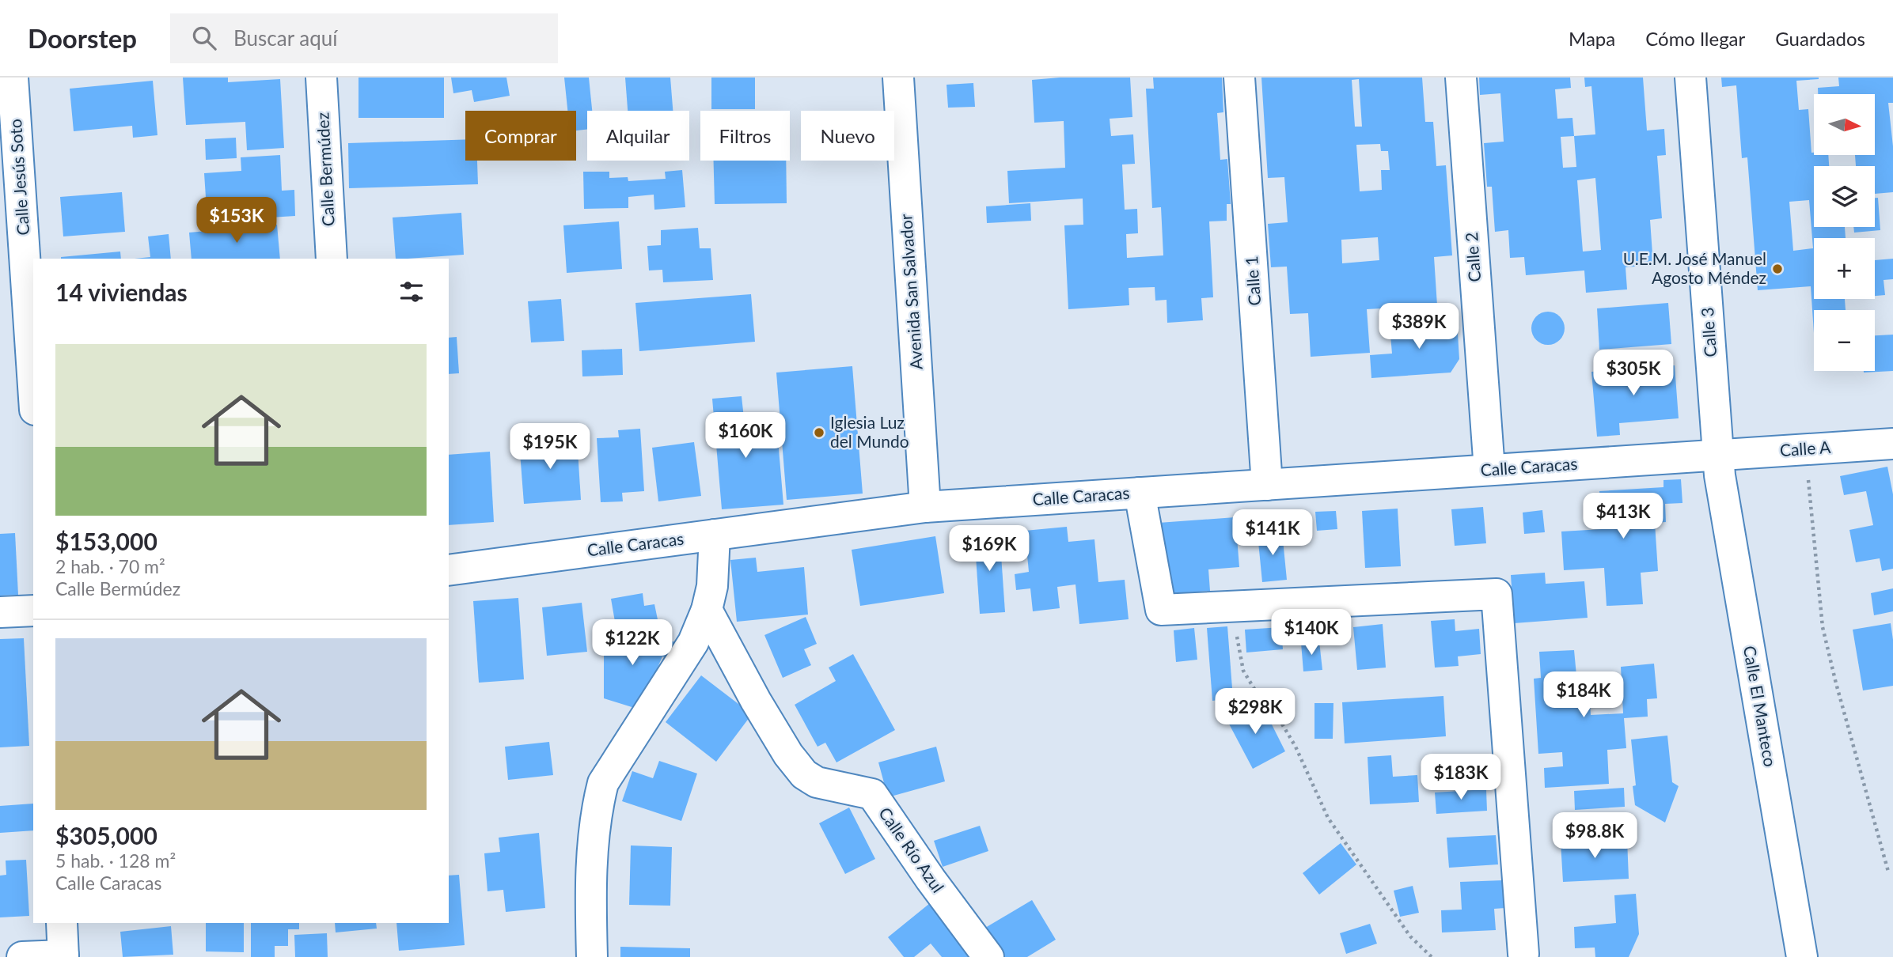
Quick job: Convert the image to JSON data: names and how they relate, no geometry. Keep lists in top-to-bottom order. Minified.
{"streets":{"street":["Calle Bermúdez","Calle Jesús Soto","Calle 2","Calle 1","Avenida San Salvador","Calle 3","Calle A","Calle Caracas","Calle El Manteco","Calle Río Azul"]},"crossings":[["Calle 2","Calle Caracas"],["Calle 1","Calle Caracas"],["Avenida San Salvador","Calle Caracas"],["Calle 3","Calle A"],["Calle 3","Calle Caracas"],["Calle 3","Calle El Manteco"],["Calle A","Calle Caracas"],["Calle A","Calle El Manteco"],["Calle Caracas","Calle El Manteco"]],"places":["U.E.M. José Manuel Agosto Méndez","Iglesia Luz del Mundo"],"north":"right","page":{"header":"Doorstep","search":"Buscar aquí","nav":["Mapa","Cómo llegar","Guardados"],"map_buttons":["+","−"],"chip":["Comprar","Alquilar","Filtros","Nuevo"],"price":["$153K","$389K","$305K","$160K","$195K","$413K","$141K","$169K","$140K","$122K","$184K","$298K","$183K","$98.8K"],"heading":"14 viviendas","list":[{"name":"$153,000","note":"2 hab. · 70 m² · Calle Bermúdez"},{"name":"$305,000","note":"5 hab. · 128 m² · Calle Caracas"}]}}
